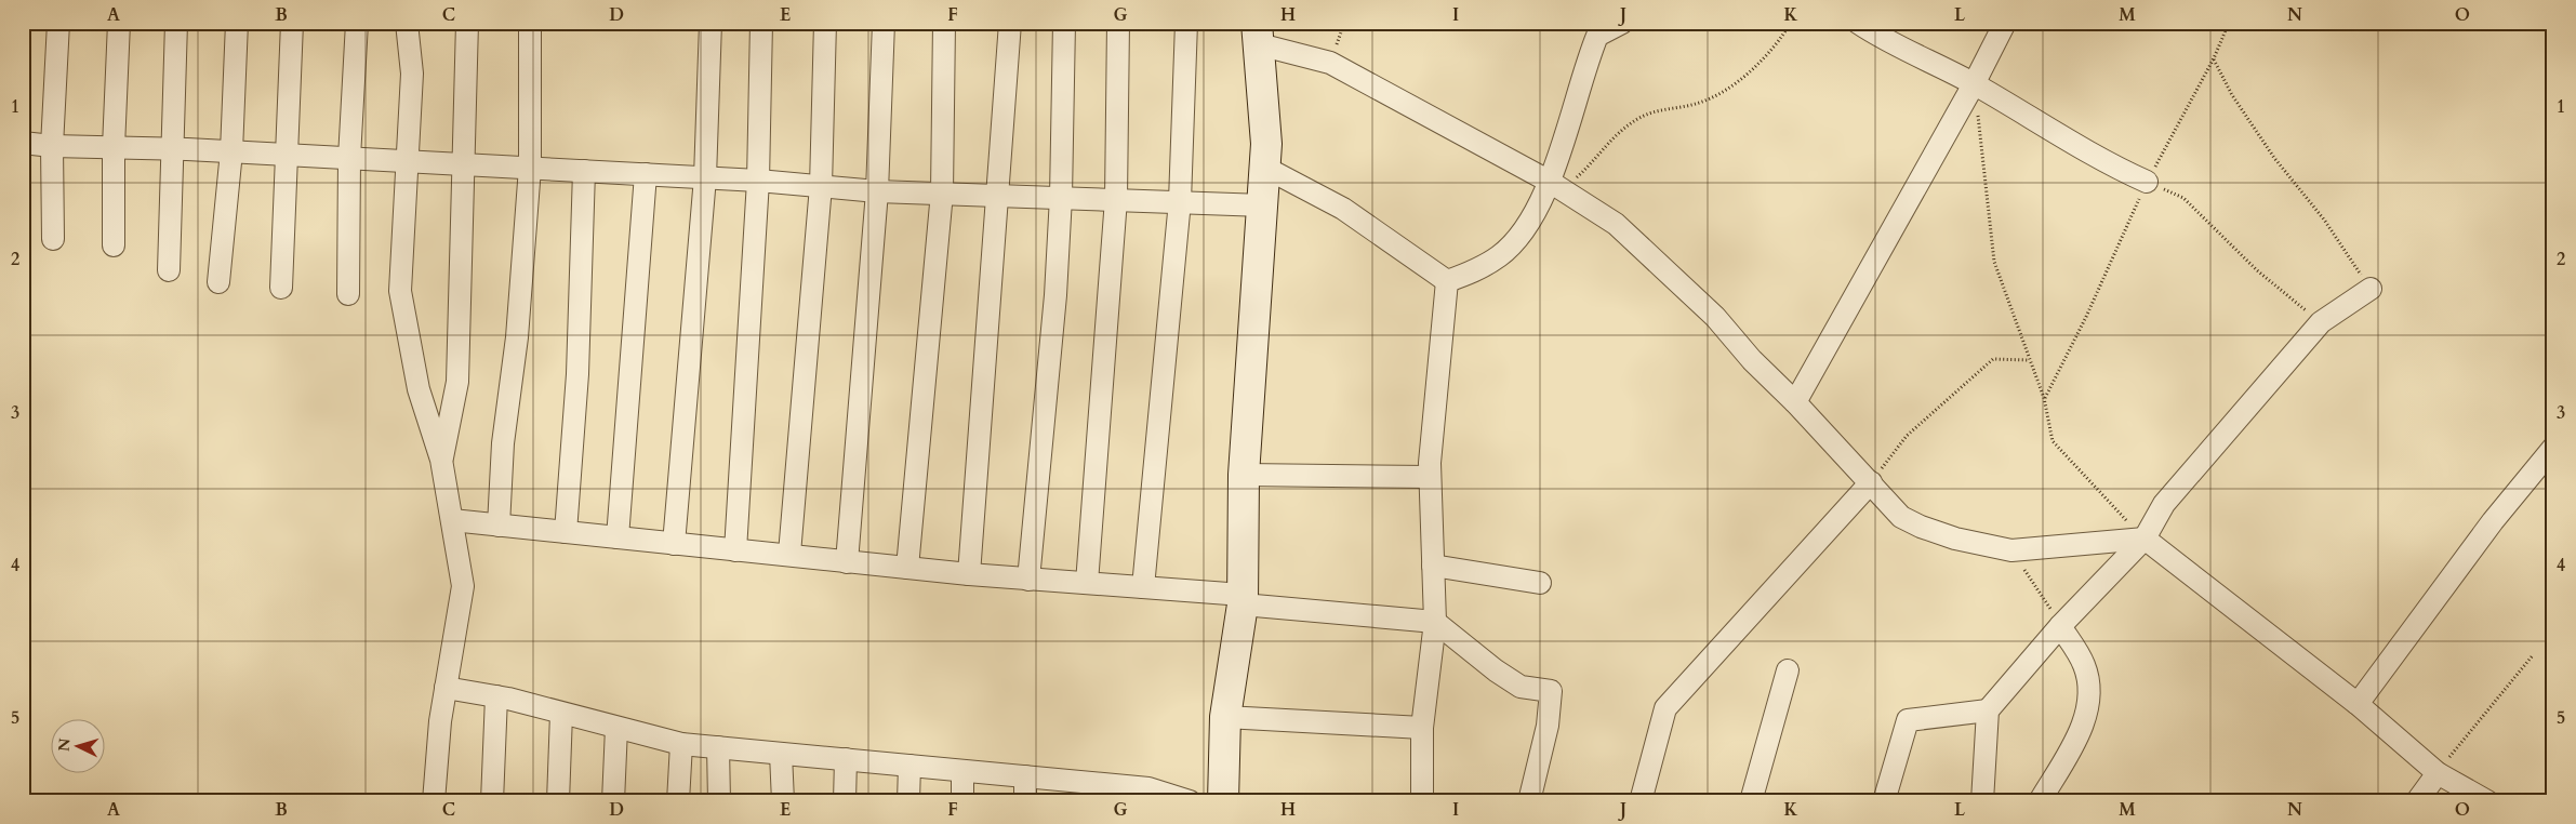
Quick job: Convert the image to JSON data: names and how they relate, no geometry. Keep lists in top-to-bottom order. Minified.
{"north":"left","grid":{"columns":["A","B","C","D","E","F","G","H","I","J","K","L","M","N","O"],"rows":["1","2","3","4","5"]}}
